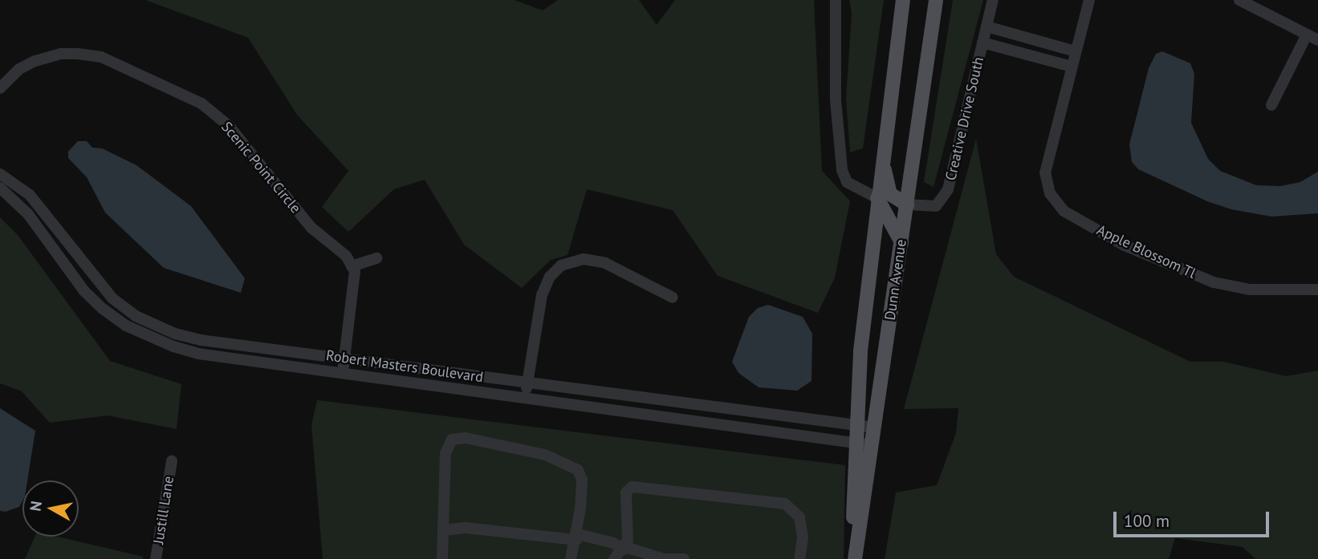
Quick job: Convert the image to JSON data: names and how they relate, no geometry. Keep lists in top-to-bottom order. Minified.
{"streets":{"main road":["Dunn Avenue"],"street":["Creative Drive South","Scenic Point Circle","Apple Blossom Tl","Robert Masters Boulevard","Justill Lane"]},"crossings":[["Creative Drive South","Dunn Avenue"],["Dunn Avenue","Robert Masters Boulevard"]],"scale_bar":"100 m","north":"left"}
